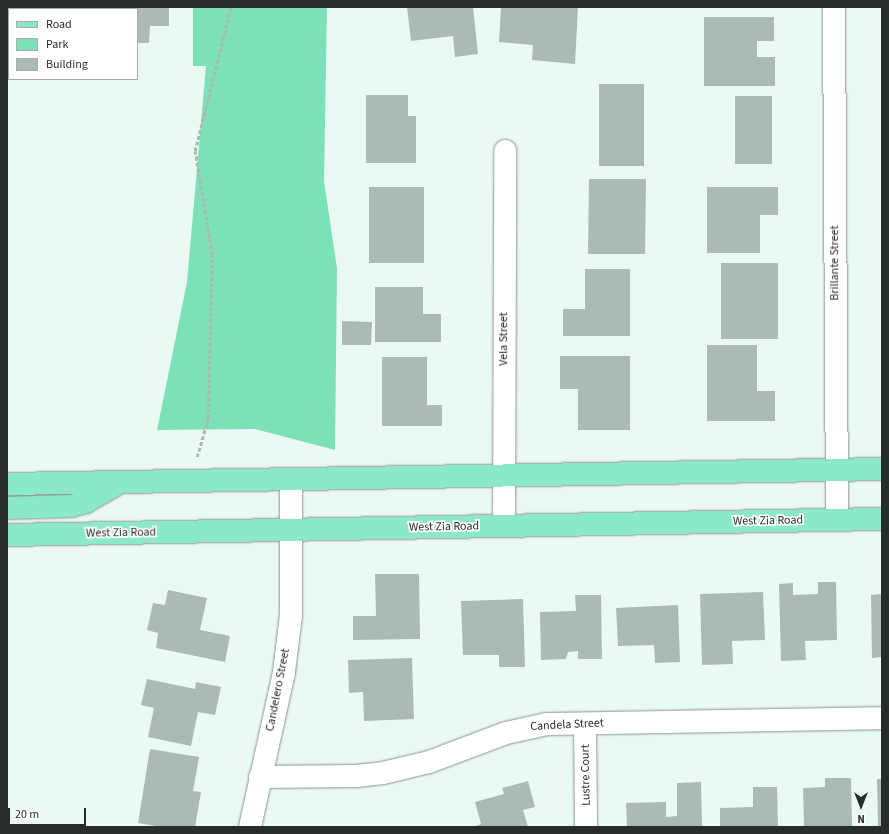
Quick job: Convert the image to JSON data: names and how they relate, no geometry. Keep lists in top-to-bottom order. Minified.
{"streets":{"main road":["West Zia Road"],"street":["Brillante Street","Vela Street","Candelero Street","Candela Street","Lustre Court"]},"crossings":[["Brillante Street","West Zia Road"],["Vela Street","West Zia Road"],["West Zia Road","Candelero Street"],["Candelero Street","Candela Street"],["Candela Street","Lustre Court"]],"legend":["Road","Park","Building"],"scale_bar":"20 m","north":"bottom"}
